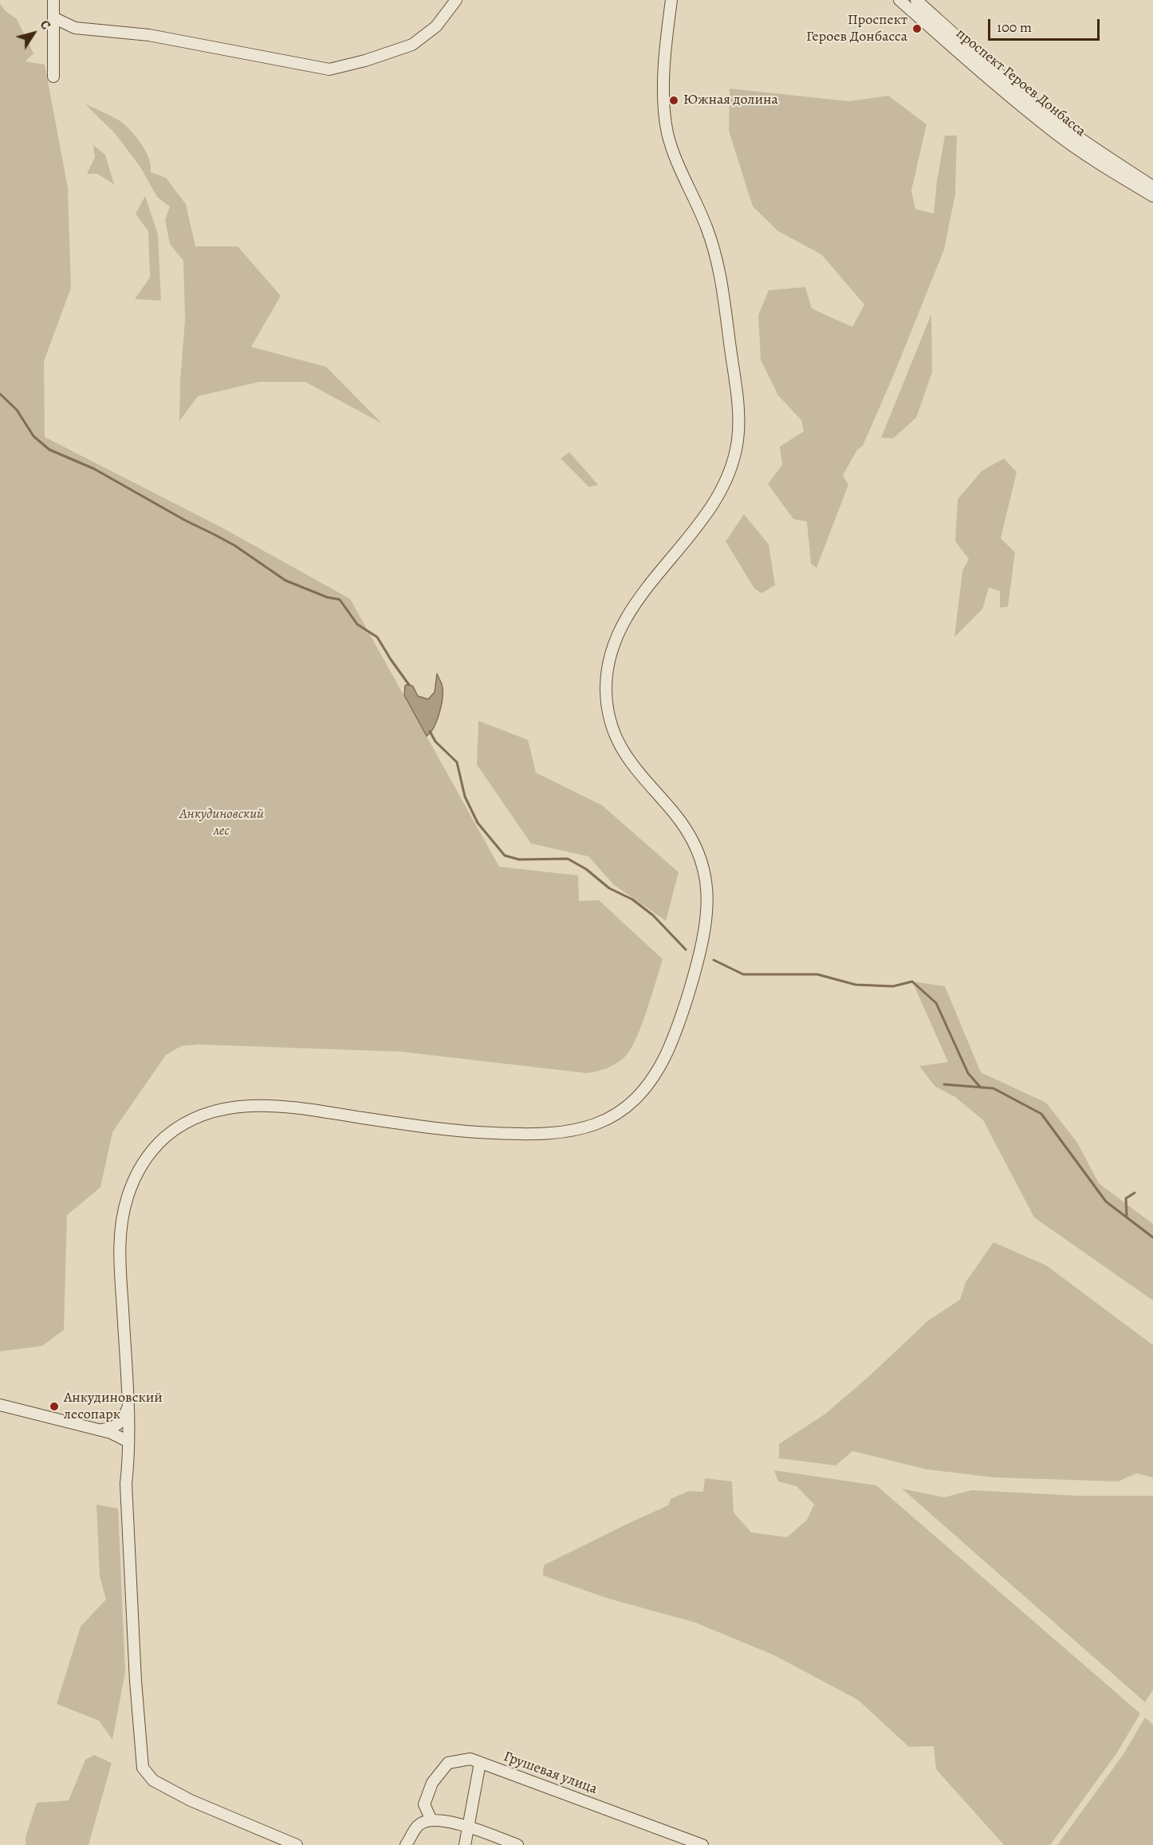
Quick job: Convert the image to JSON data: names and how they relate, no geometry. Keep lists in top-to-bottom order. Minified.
{"streets":{"street":["проспект Героев Донбасса","Грушевая улица"]},"parks":["Анкудиновский лес"],"places":["Проспект Героев Донбасса","Южная долина","Анкудиновский лесопарк"],"scale_bar":"100 m","north":"top right"}
